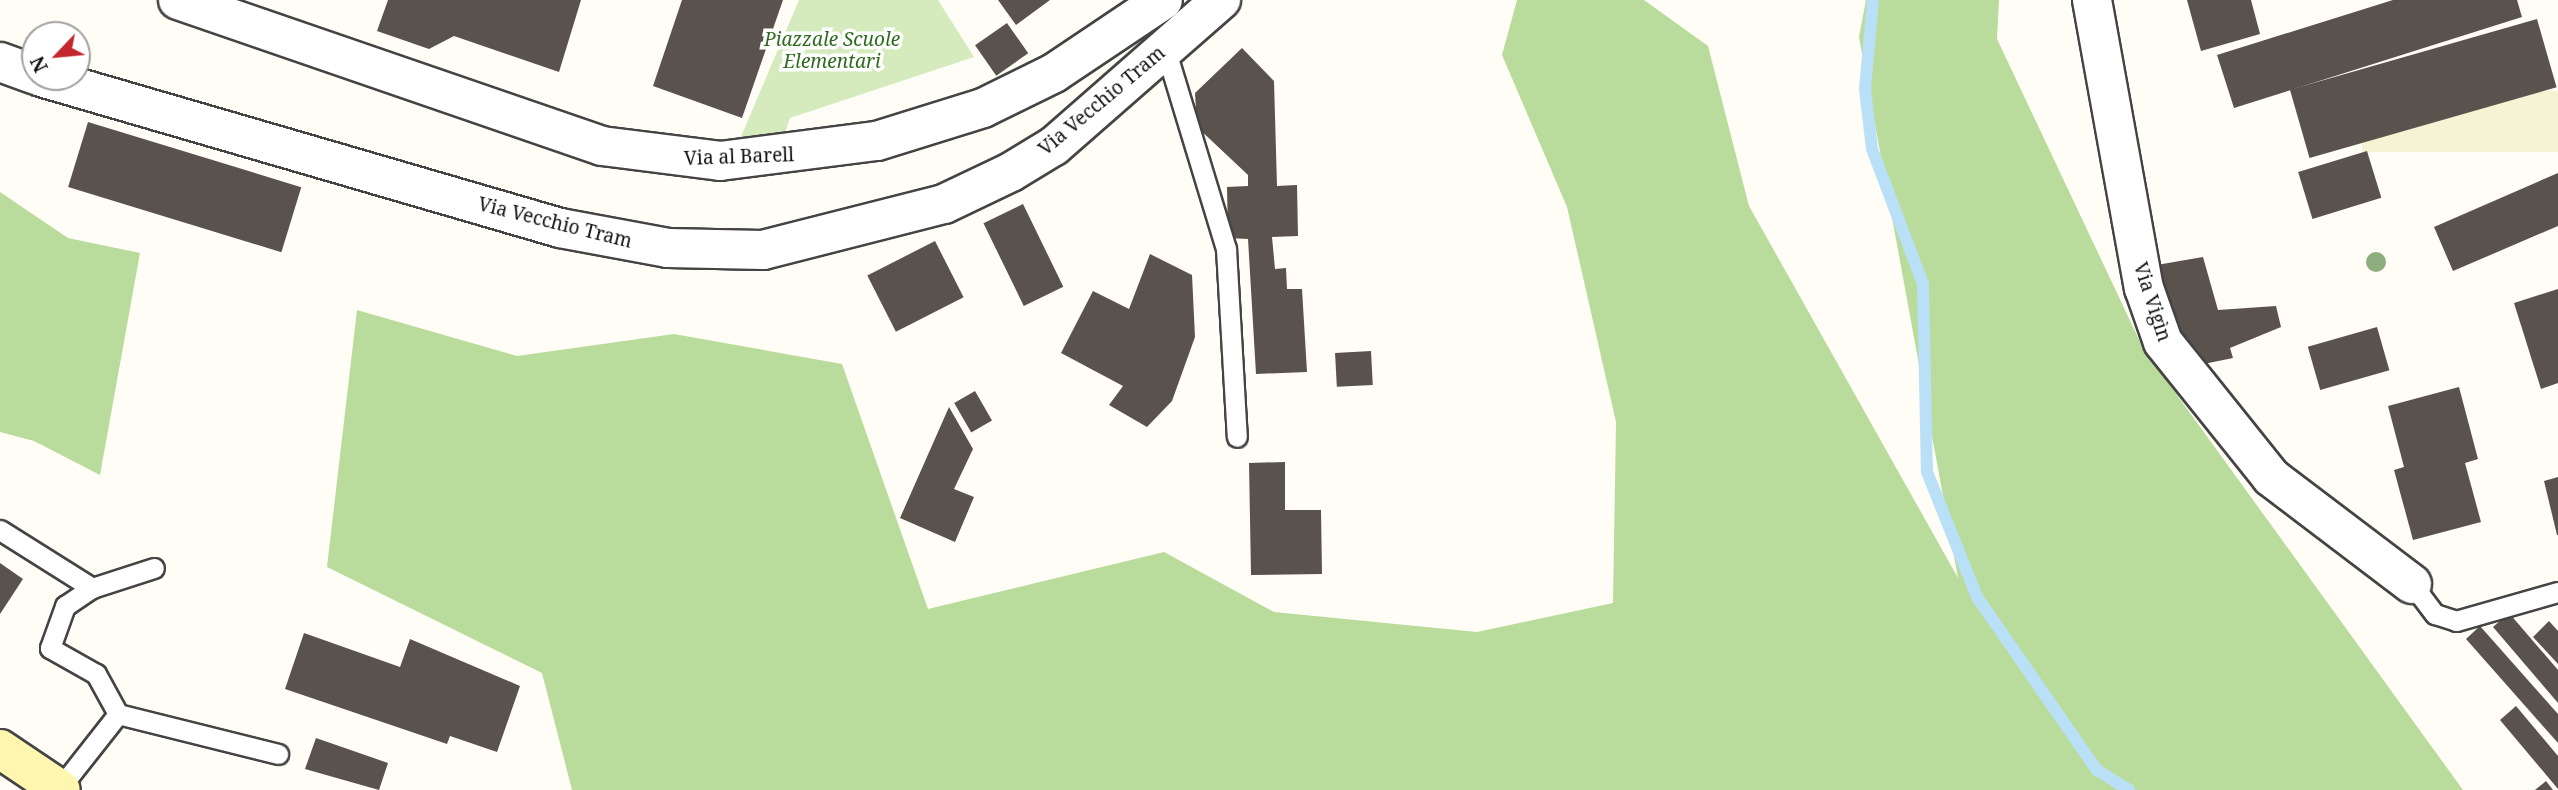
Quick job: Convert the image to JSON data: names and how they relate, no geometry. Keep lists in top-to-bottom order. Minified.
{"streets":{"street":["Via Vecchio Tram","Via al Barell","Via Vigìn"]},"parks":["Piazzale Scuole Elementari"],"north":"bottom left"}
